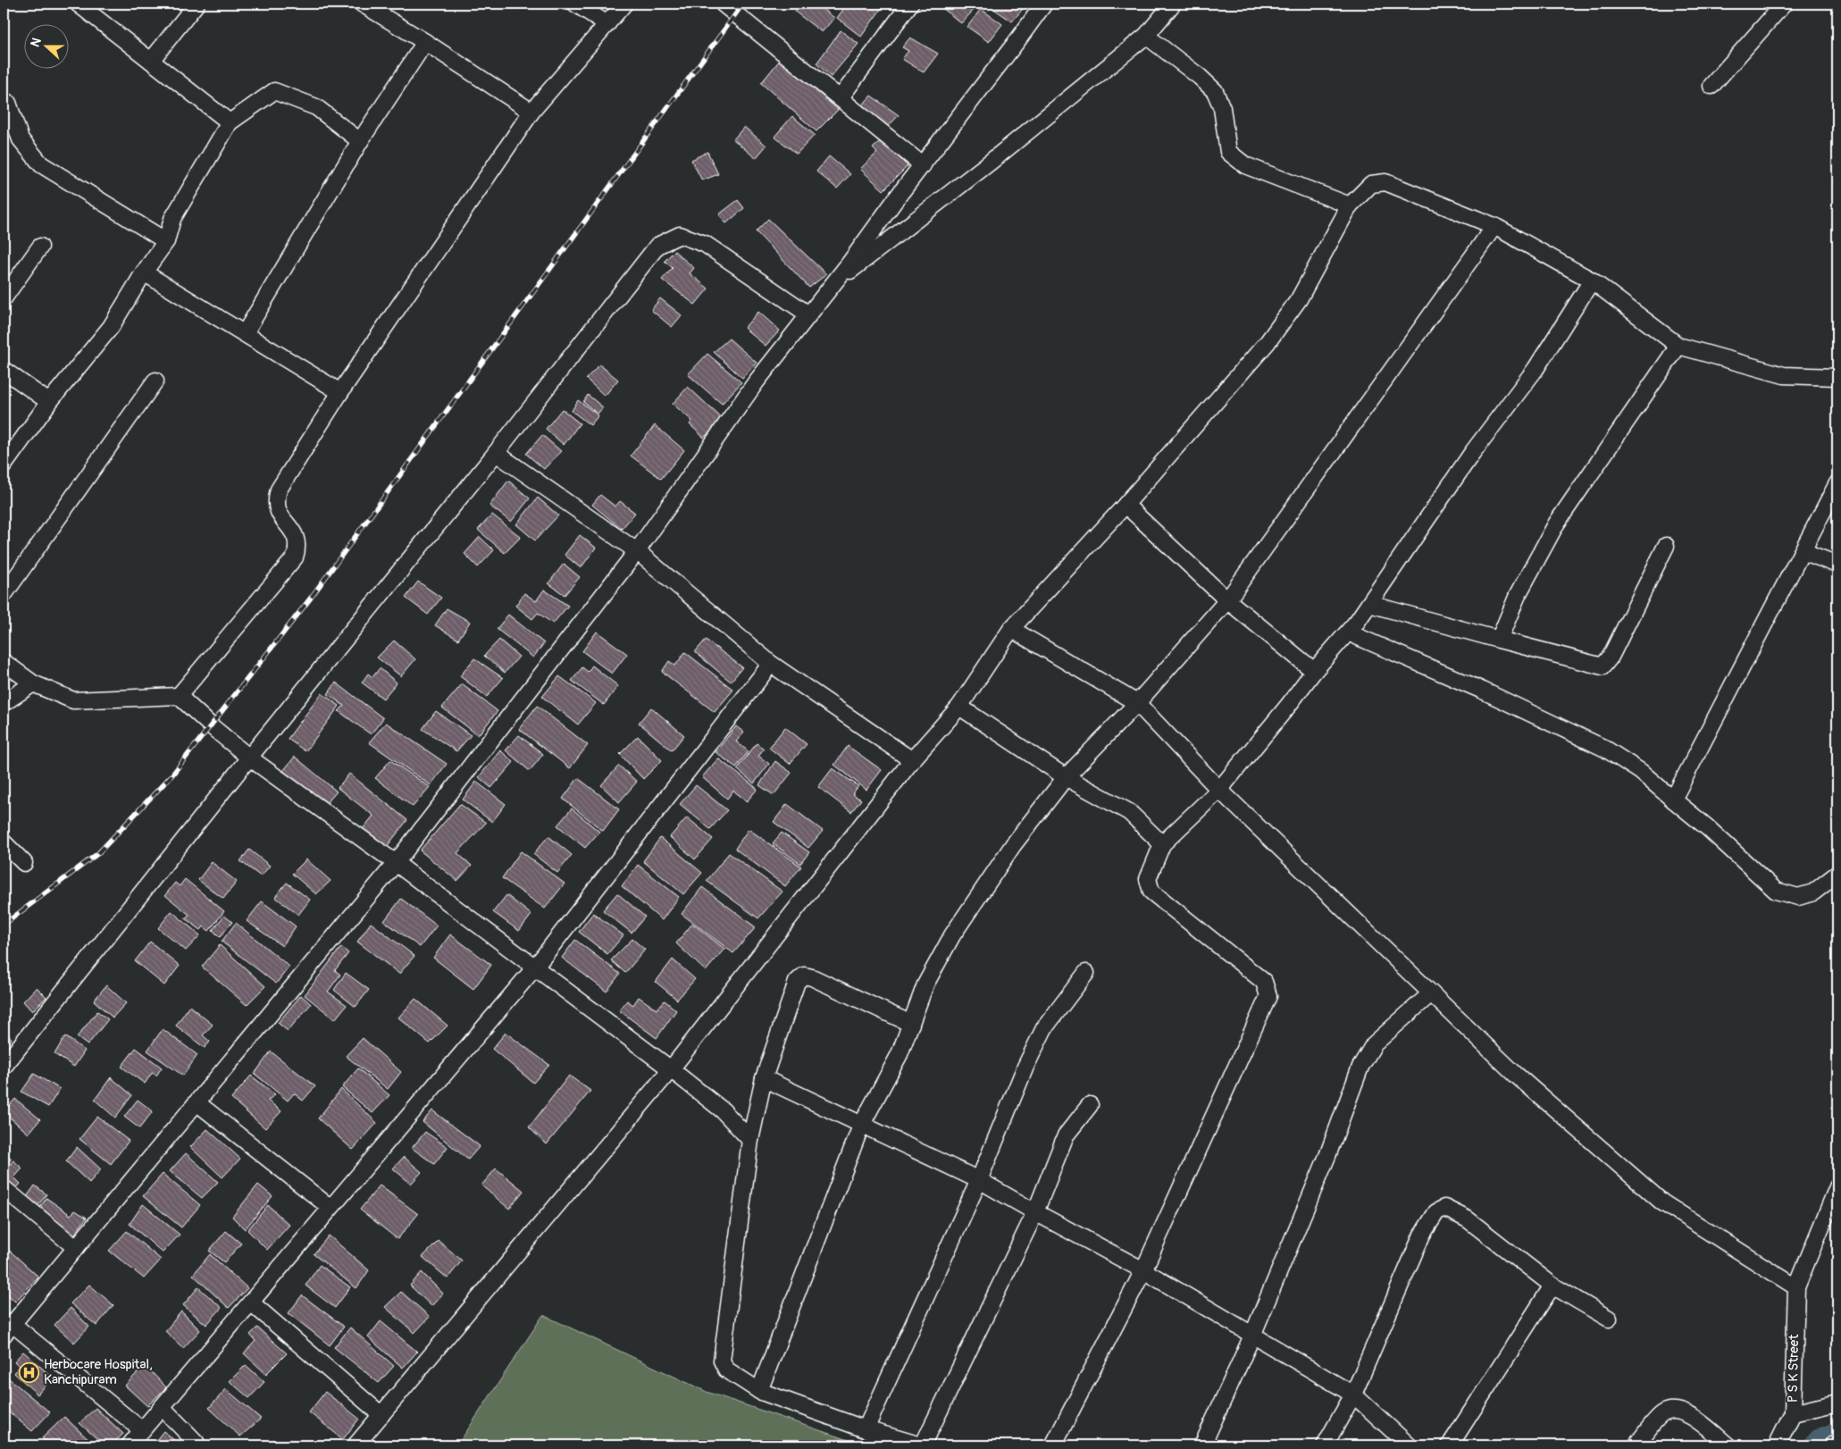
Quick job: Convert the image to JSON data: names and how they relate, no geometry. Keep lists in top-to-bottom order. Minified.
{"streets":{"street":["P S K Street"]},"places":{"hospital":["Herbocare Hospital, Kanchipuram"]},"north":"left"}
